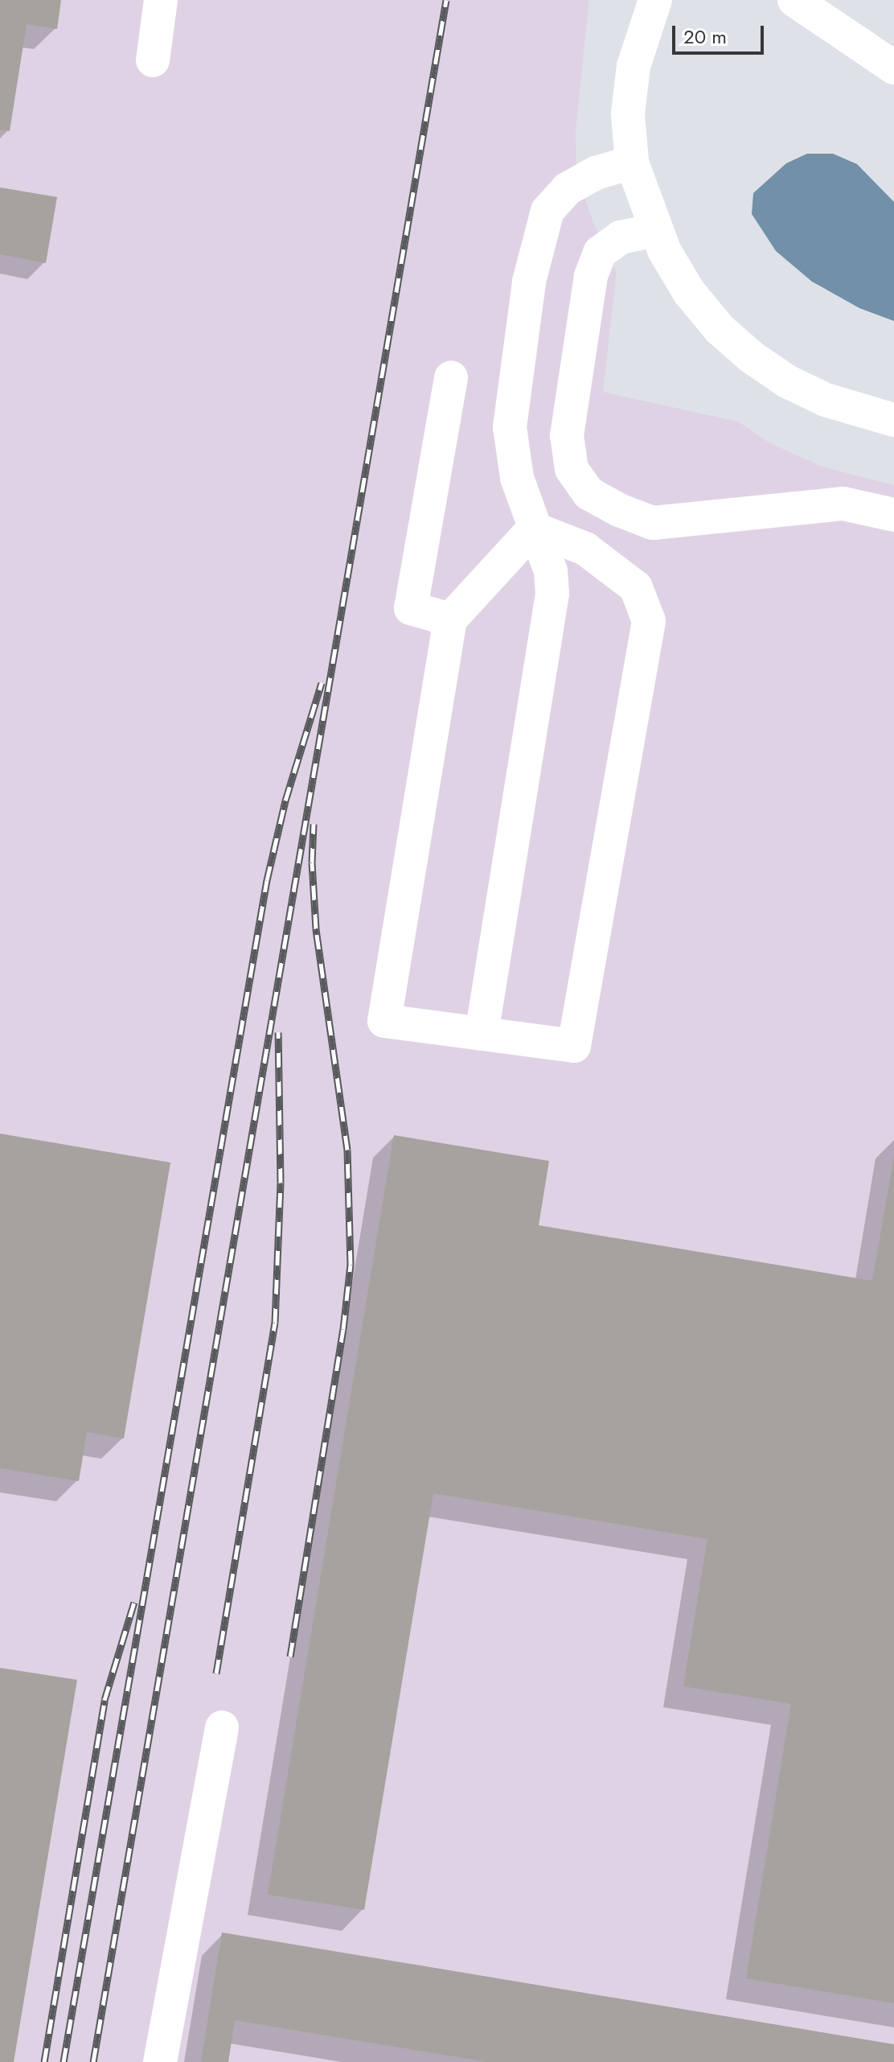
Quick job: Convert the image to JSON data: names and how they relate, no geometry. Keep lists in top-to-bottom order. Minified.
{"scale_bar":"20 m"}
